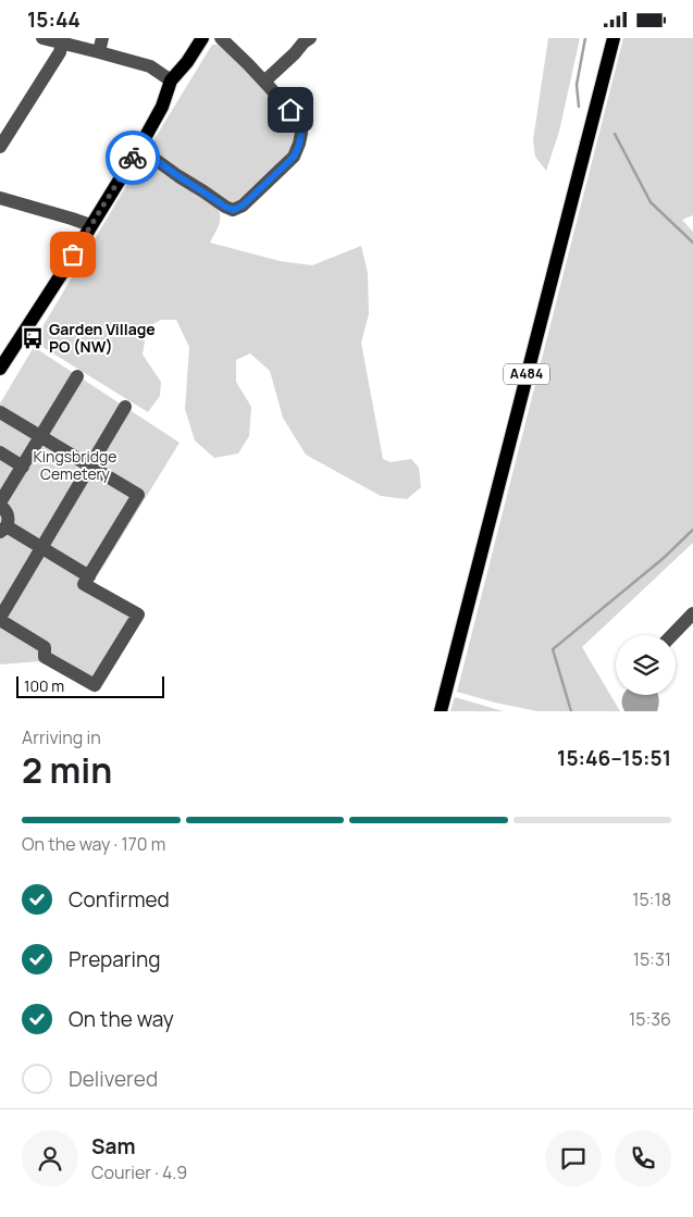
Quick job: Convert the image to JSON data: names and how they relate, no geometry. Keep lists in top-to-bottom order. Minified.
{"streets":{"main road":["A484"]},"parks":["Kingsbridge Cemetery"],"places":{"bus stop":["Garden Village PO (NW)"]},"scale_bar":"100 m","page":{"status":"15:44","scale":"100 m","heading":["2 min","Arriving in","15:46–15:51"],"panel":["Sam","Courier · 4.9"],"bar":"On the way · 170 m","list":[["Confirmed","15:18"],["Preparing","15:31"],["On the way","15:36"],"Delivered"]}}
